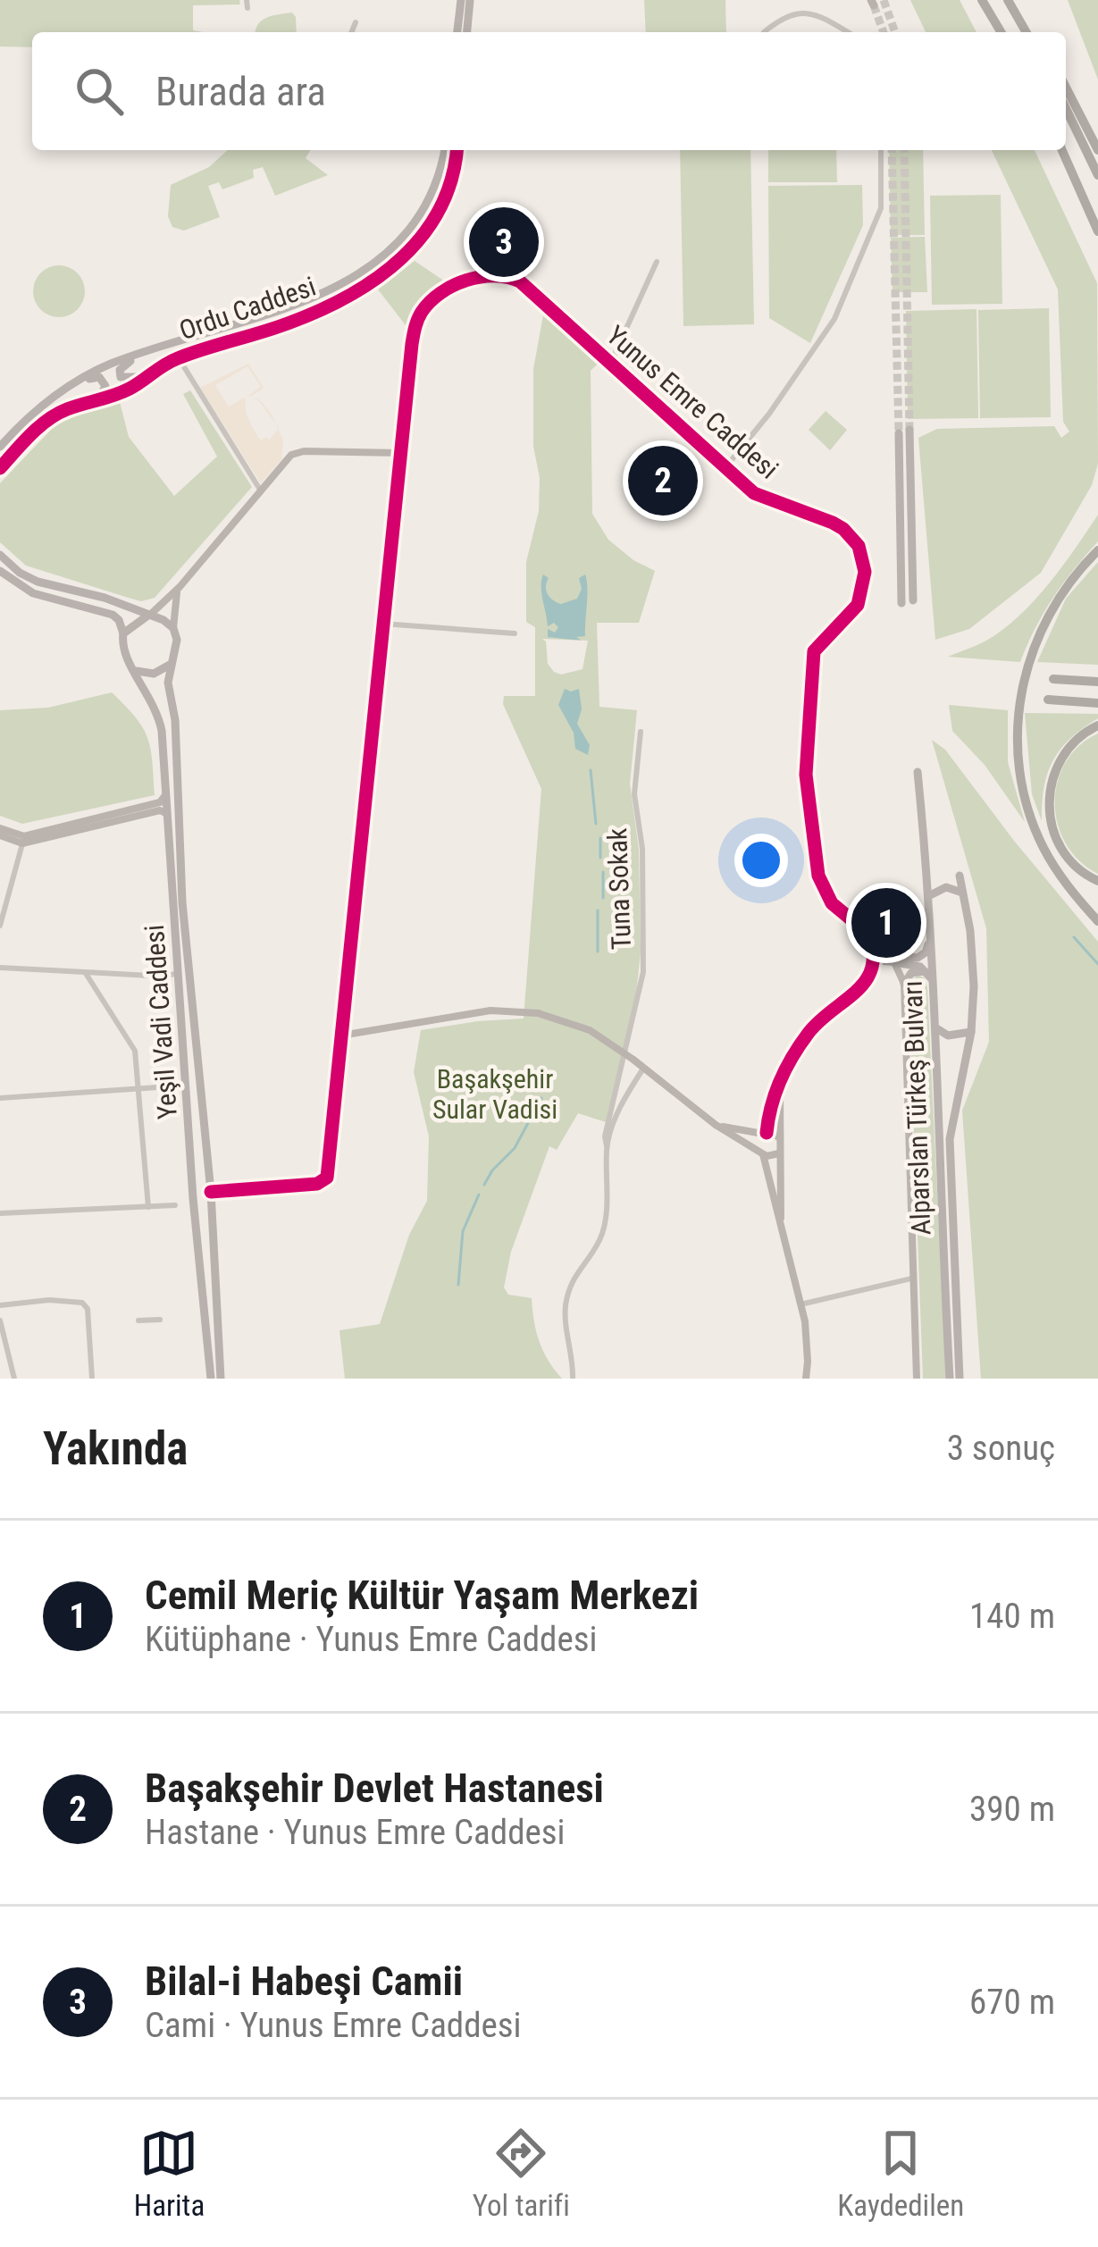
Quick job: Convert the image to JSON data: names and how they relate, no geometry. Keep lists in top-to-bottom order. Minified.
{"streets":{"main road":["Ordu Caddesi","Yeşil Vadi Caddesi","Alparslan Türkeş Bulvarı"],"street":["Yunus Emre Caddesi","Tuna Sokak"]},"parks":["Başakşehir Sular Vadisi"],"page":{"search":"Burada ara","pins":["3","2","1"],"heading":["Yakında","3 sonuç"],"list":[{"mark":"1","name":"Cemil Meriç Kültür Yaşam Merkezi","note":"Kütüphane · Yunus Emre Caddesi","value":"140 m"},{"mark":"2","name":"Başakşehir Devlet Hastanesi","note":"Hastane · Yunus Emre Caddesi","value":"390 m"},{"mark":"3","name":"Bilal-i Habeşi Camii","note":"Cami · Yunus Emre Caddesi","value":"670 m"}],"nav":["Harita","Yol tarifi","Kaydedilen"]}}
